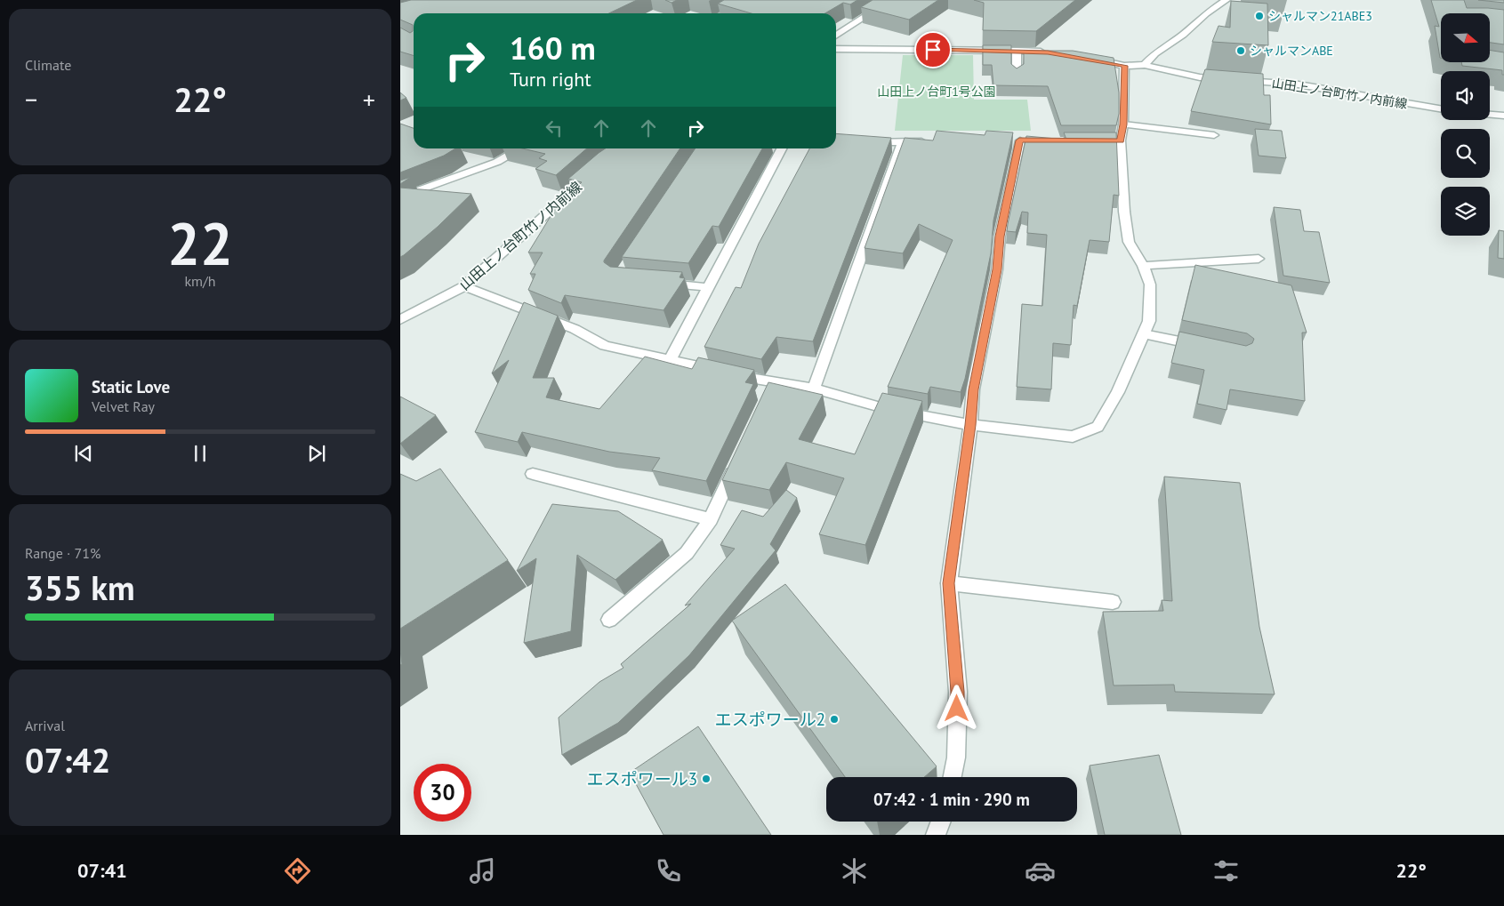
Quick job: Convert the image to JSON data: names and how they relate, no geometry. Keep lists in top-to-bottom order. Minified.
{"streets":{"street":["山田上ノ台町竹ノ内前線"]},"parks":["山田上ノ台町1号公園"],"places":["シャルマン21ABE3","シャルマンABE","エスポワール2","エスポワール3"],"north":"right","page":{"tile":["Climate",["22","km/h"],["Range · 71%","355 km"],["Arrival","07:42"]],"turn":["160 m","Turn right"],"heat":["−","22°","+"],"song":["Static Love","Velvet Ray"],"limit":"30","trip":"07:42 · 1 min · 290 m","tabs":["07:41","22°"]}}
